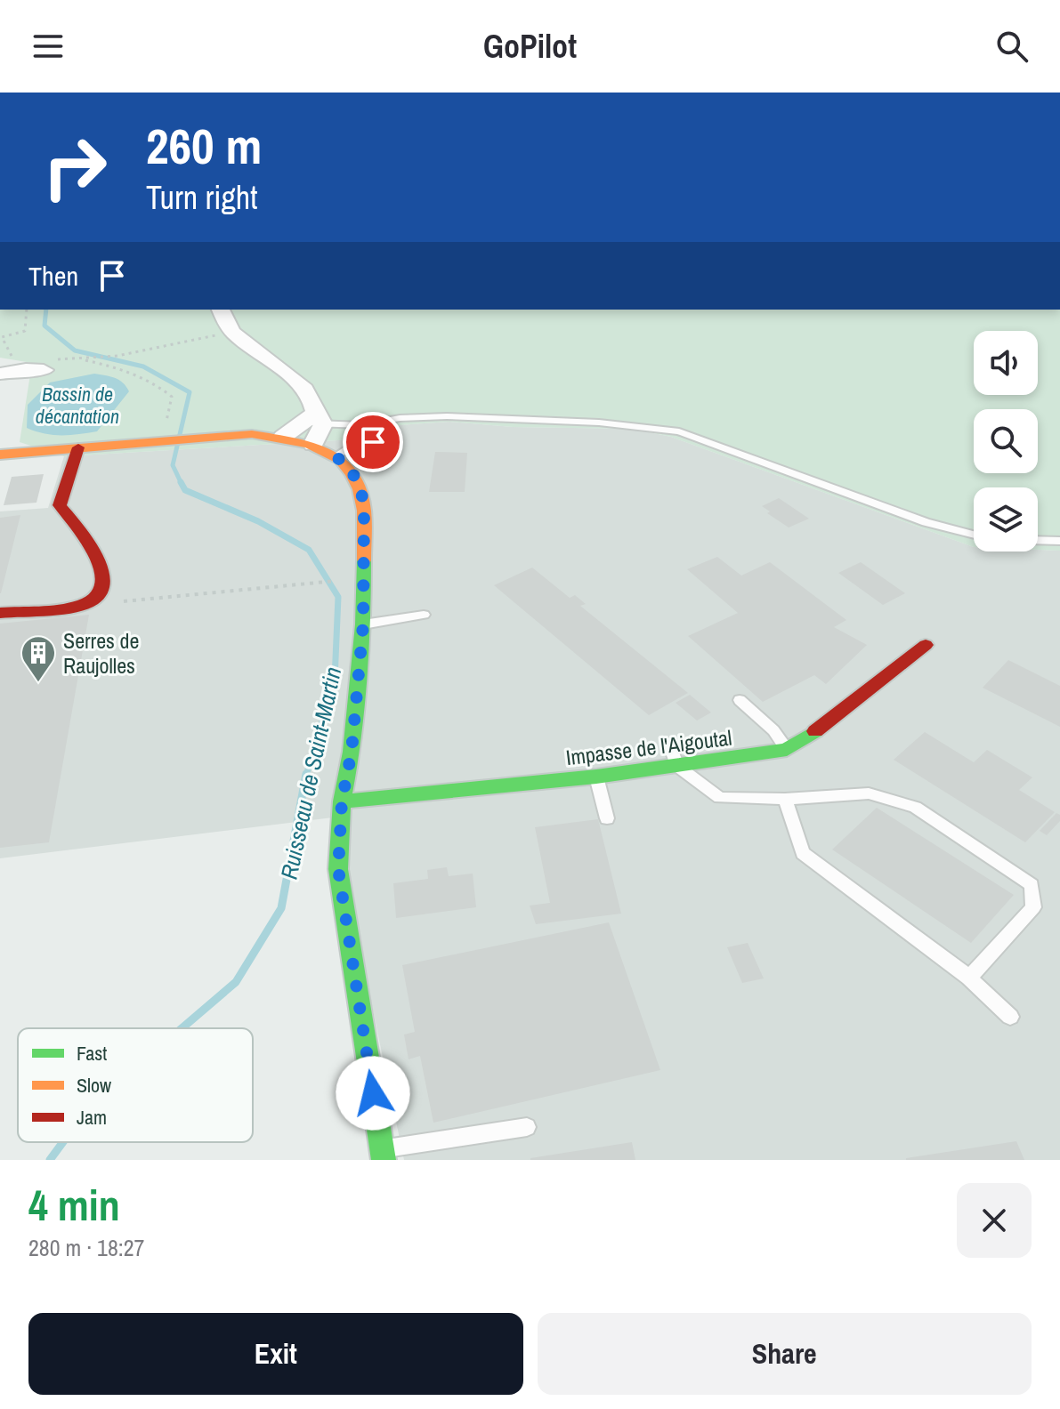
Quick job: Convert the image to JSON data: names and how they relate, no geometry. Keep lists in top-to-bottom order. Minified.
{"streets":{"street":["Impasse de l'Aigoutal"]},"water":["Bassin de décantation","Ruisseau de Saint-Martin"],"places":{"building":["Serres de Raujolles"]},"legend":["Fast","Slow","Jam"],"page":{"header":"GoPilot","turn":["260 m","Turn right"],"then":"Then","heading":["4 min","280 m · 18:27"],"buttons":["Exit","Share"]}}
